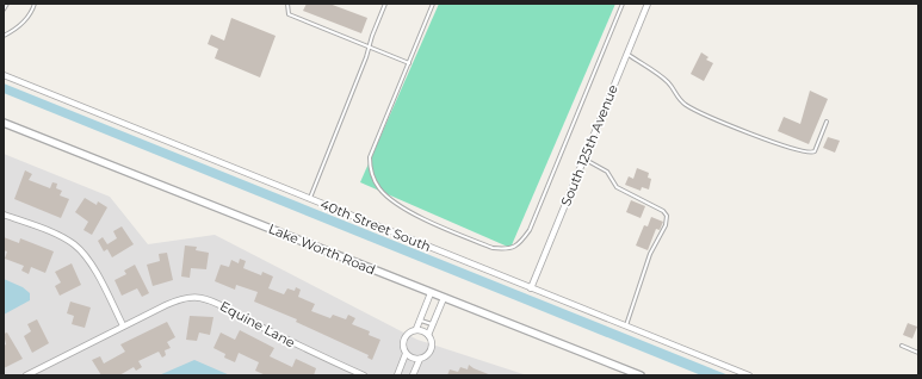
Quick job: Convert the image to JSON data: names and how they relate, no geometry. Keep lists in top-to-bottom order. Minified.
{"streets":{"street":["South 125th Avenue","40th Street South","Lake Worth Road","Equine Lane"]},"crossings":[["South 125th Avenue","40th Street South"]]}
